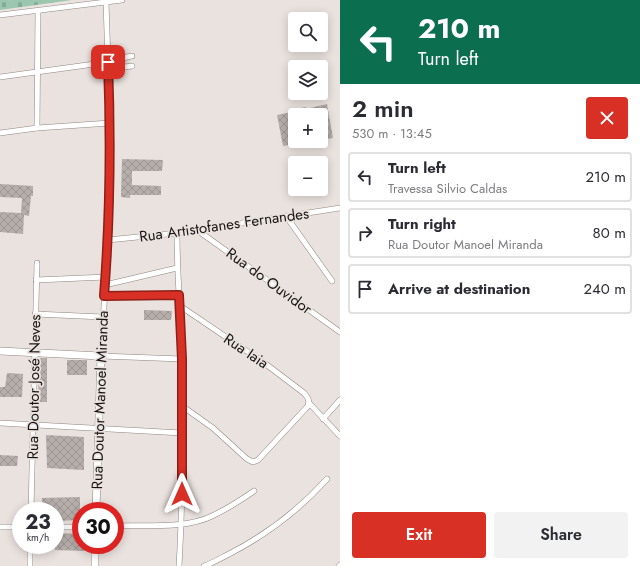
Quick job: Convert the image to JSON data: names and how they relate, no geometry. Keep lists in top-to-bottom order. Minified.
{"streets":{"street":["Rua Artistofanes Fernandes","Rua do Ouvidor","Rua Iaia","Rua Doutor José Neves","Rua Doutor Manoel Miranda"]},"crossings":[["Rua Artistofanes Fernandes","Rua do Ouvidor"],["Rua Artistofanes Fernandes","Rua Doutor Manoel Miranda"]],"page":{"turn":["210 m","Turn left"],"map_buttons":["+","−"],"heading":["2 min","530 m · 13:45"],"list":[{"name":"Turn left","note":"Travessa Silvio Caldas","value":"210 m"},{"name":"Turn right","note":"Rua Doutor Manoel Miranda","value":"80 m"},{"name":"Arrive at destination","value":"240 m"}],"speed":"23 km/h","limit":"30","buttons":["Exit","Share"]}}
